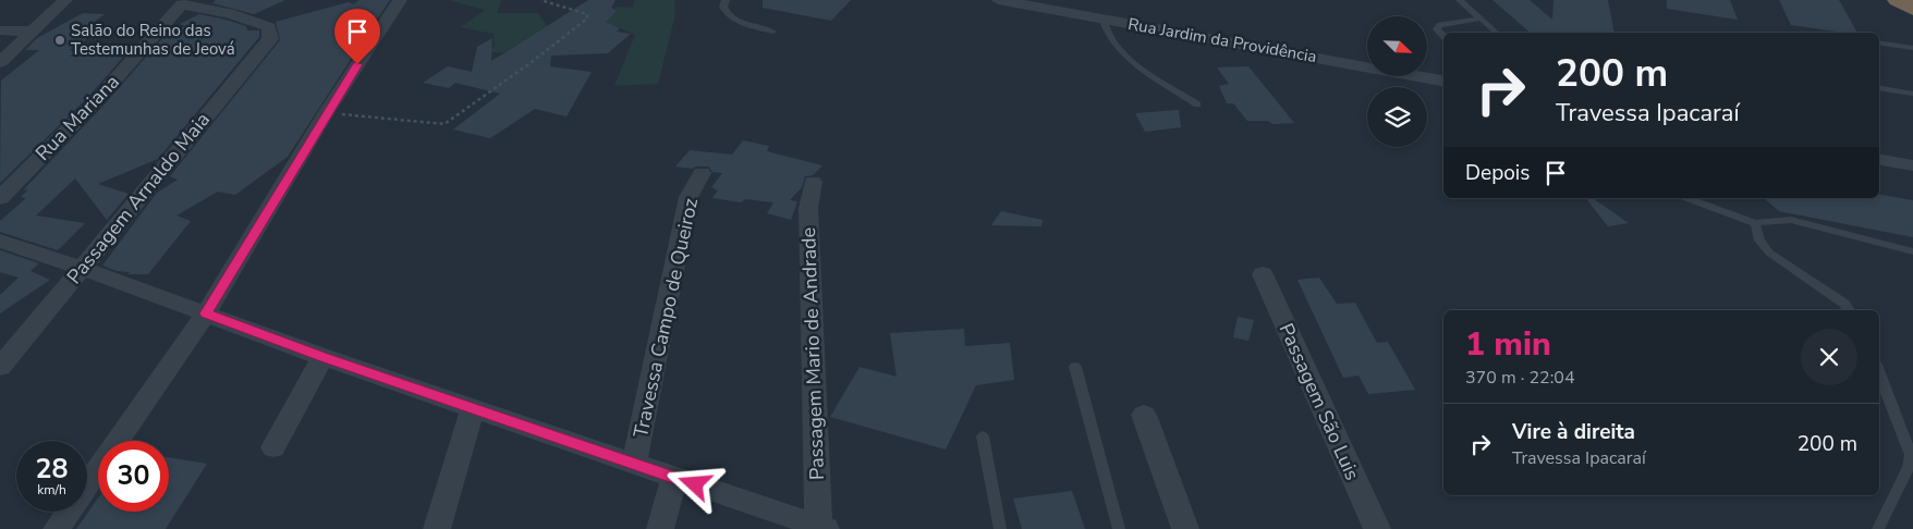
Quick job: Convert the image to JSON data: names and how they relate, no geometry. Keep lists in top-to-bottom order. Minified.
{"streets":{"street":["Rua Jardim da Providência","Rua Mariana","Passagem Arnaldo Maia","Travessa Campo de Queiroz","Passagem Mario de Andrade","Passagem São Luis"]},"crossings":[["Rua Mariana","Passagem Arnaldo Maia"]],"places":["Salão do Reino das Testemunhas de Jeová"],"north":"bottom right","page":{"turn":["200 m","Travessa Ipacaraí"],"then":"Depois","heading":["1 min","370 m · 22:04"],"list":[{"name":"Vire à direita","note":"Travessa Ipacaraí","value":"200 m"}],"speed":"28 km/h","limit":"30"}}
